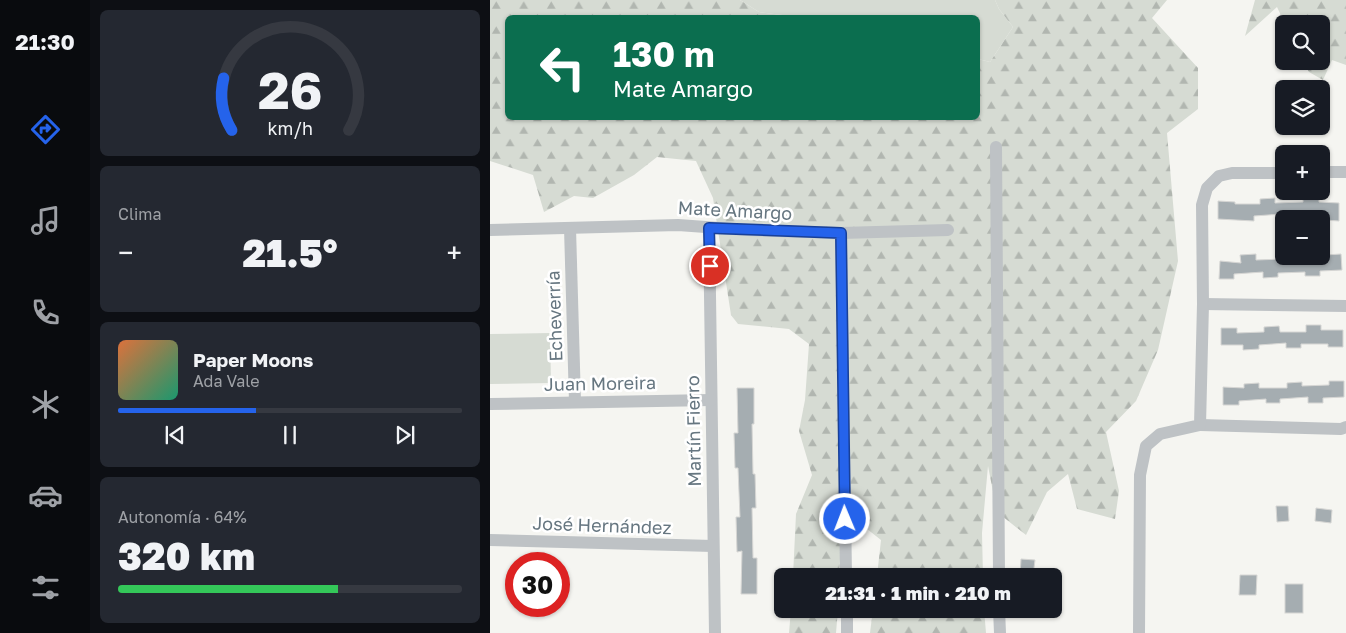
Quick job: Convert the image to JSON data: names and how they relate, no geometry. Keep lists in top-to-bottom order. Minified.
{"streets":{"street":["Mate Amargo","Echeverría","Juan Moreira","Martín Fierro","José Hernández"]},"crossings":[["Mate Amargo","Echeverría"],["Mate Amargo","Martín Fierro"],["Echeverría","Juan Moreira"],["Juan Moreira","Martín Fierro"],["Martín Fierro","José Hernández"]],"page":{"tabs":"21:30","map_buttons":["+","−"],"turn":["130 m","Mate Amargo"],"tile":["Clima",["Autonomía · 64%","320 km"]],"heat":["−","21.5°","+"],"song":["Paper Moons","Ada Vale"],"limit":"30","trip":"21:31 · 1 min · 210 m","gauge":["26","km/h"]}}
